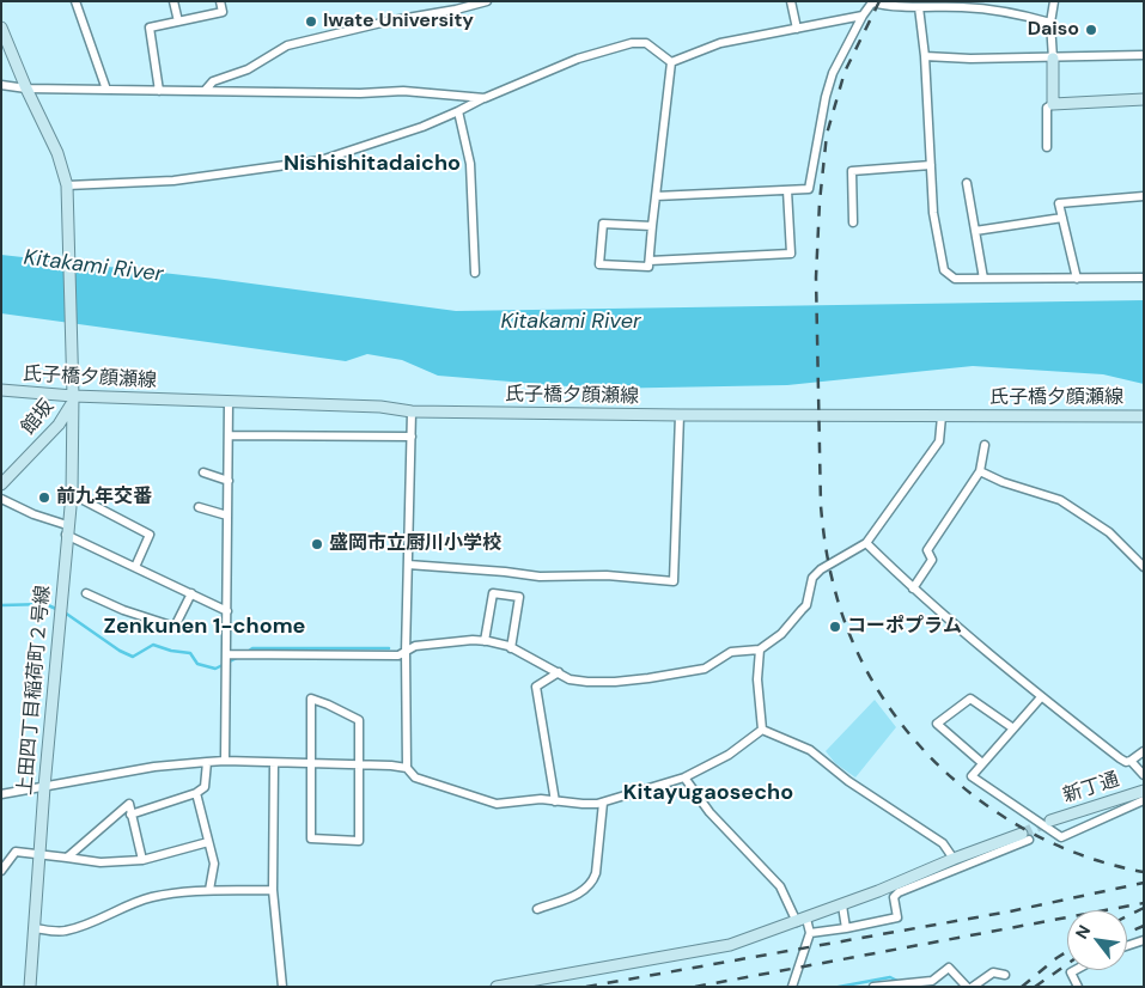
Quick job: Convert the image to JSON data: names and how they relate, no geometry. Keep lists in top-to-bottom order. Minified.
{"streets":{"street":["氏子橋夕顔瀬線","館坂","上田四丁目稲荷町２号線","新丁通"]},"crossings":[["氏子橋夕顔瀬線","館坂"],["氏子橋夕顔瀬線","上田四丁目稲荷町２号線"],["館坂","上田四丁目稲荷町２号線"]],"districts":["Nishishitadaicho","Zenkunen 1-chome","Kitayugaosecho"],"water":["Kitakami River"],"places":["Iwate University","Daiso","前九年交番","盛岡市立厨川小学校","コーポプラム"],"north":"top left"}
